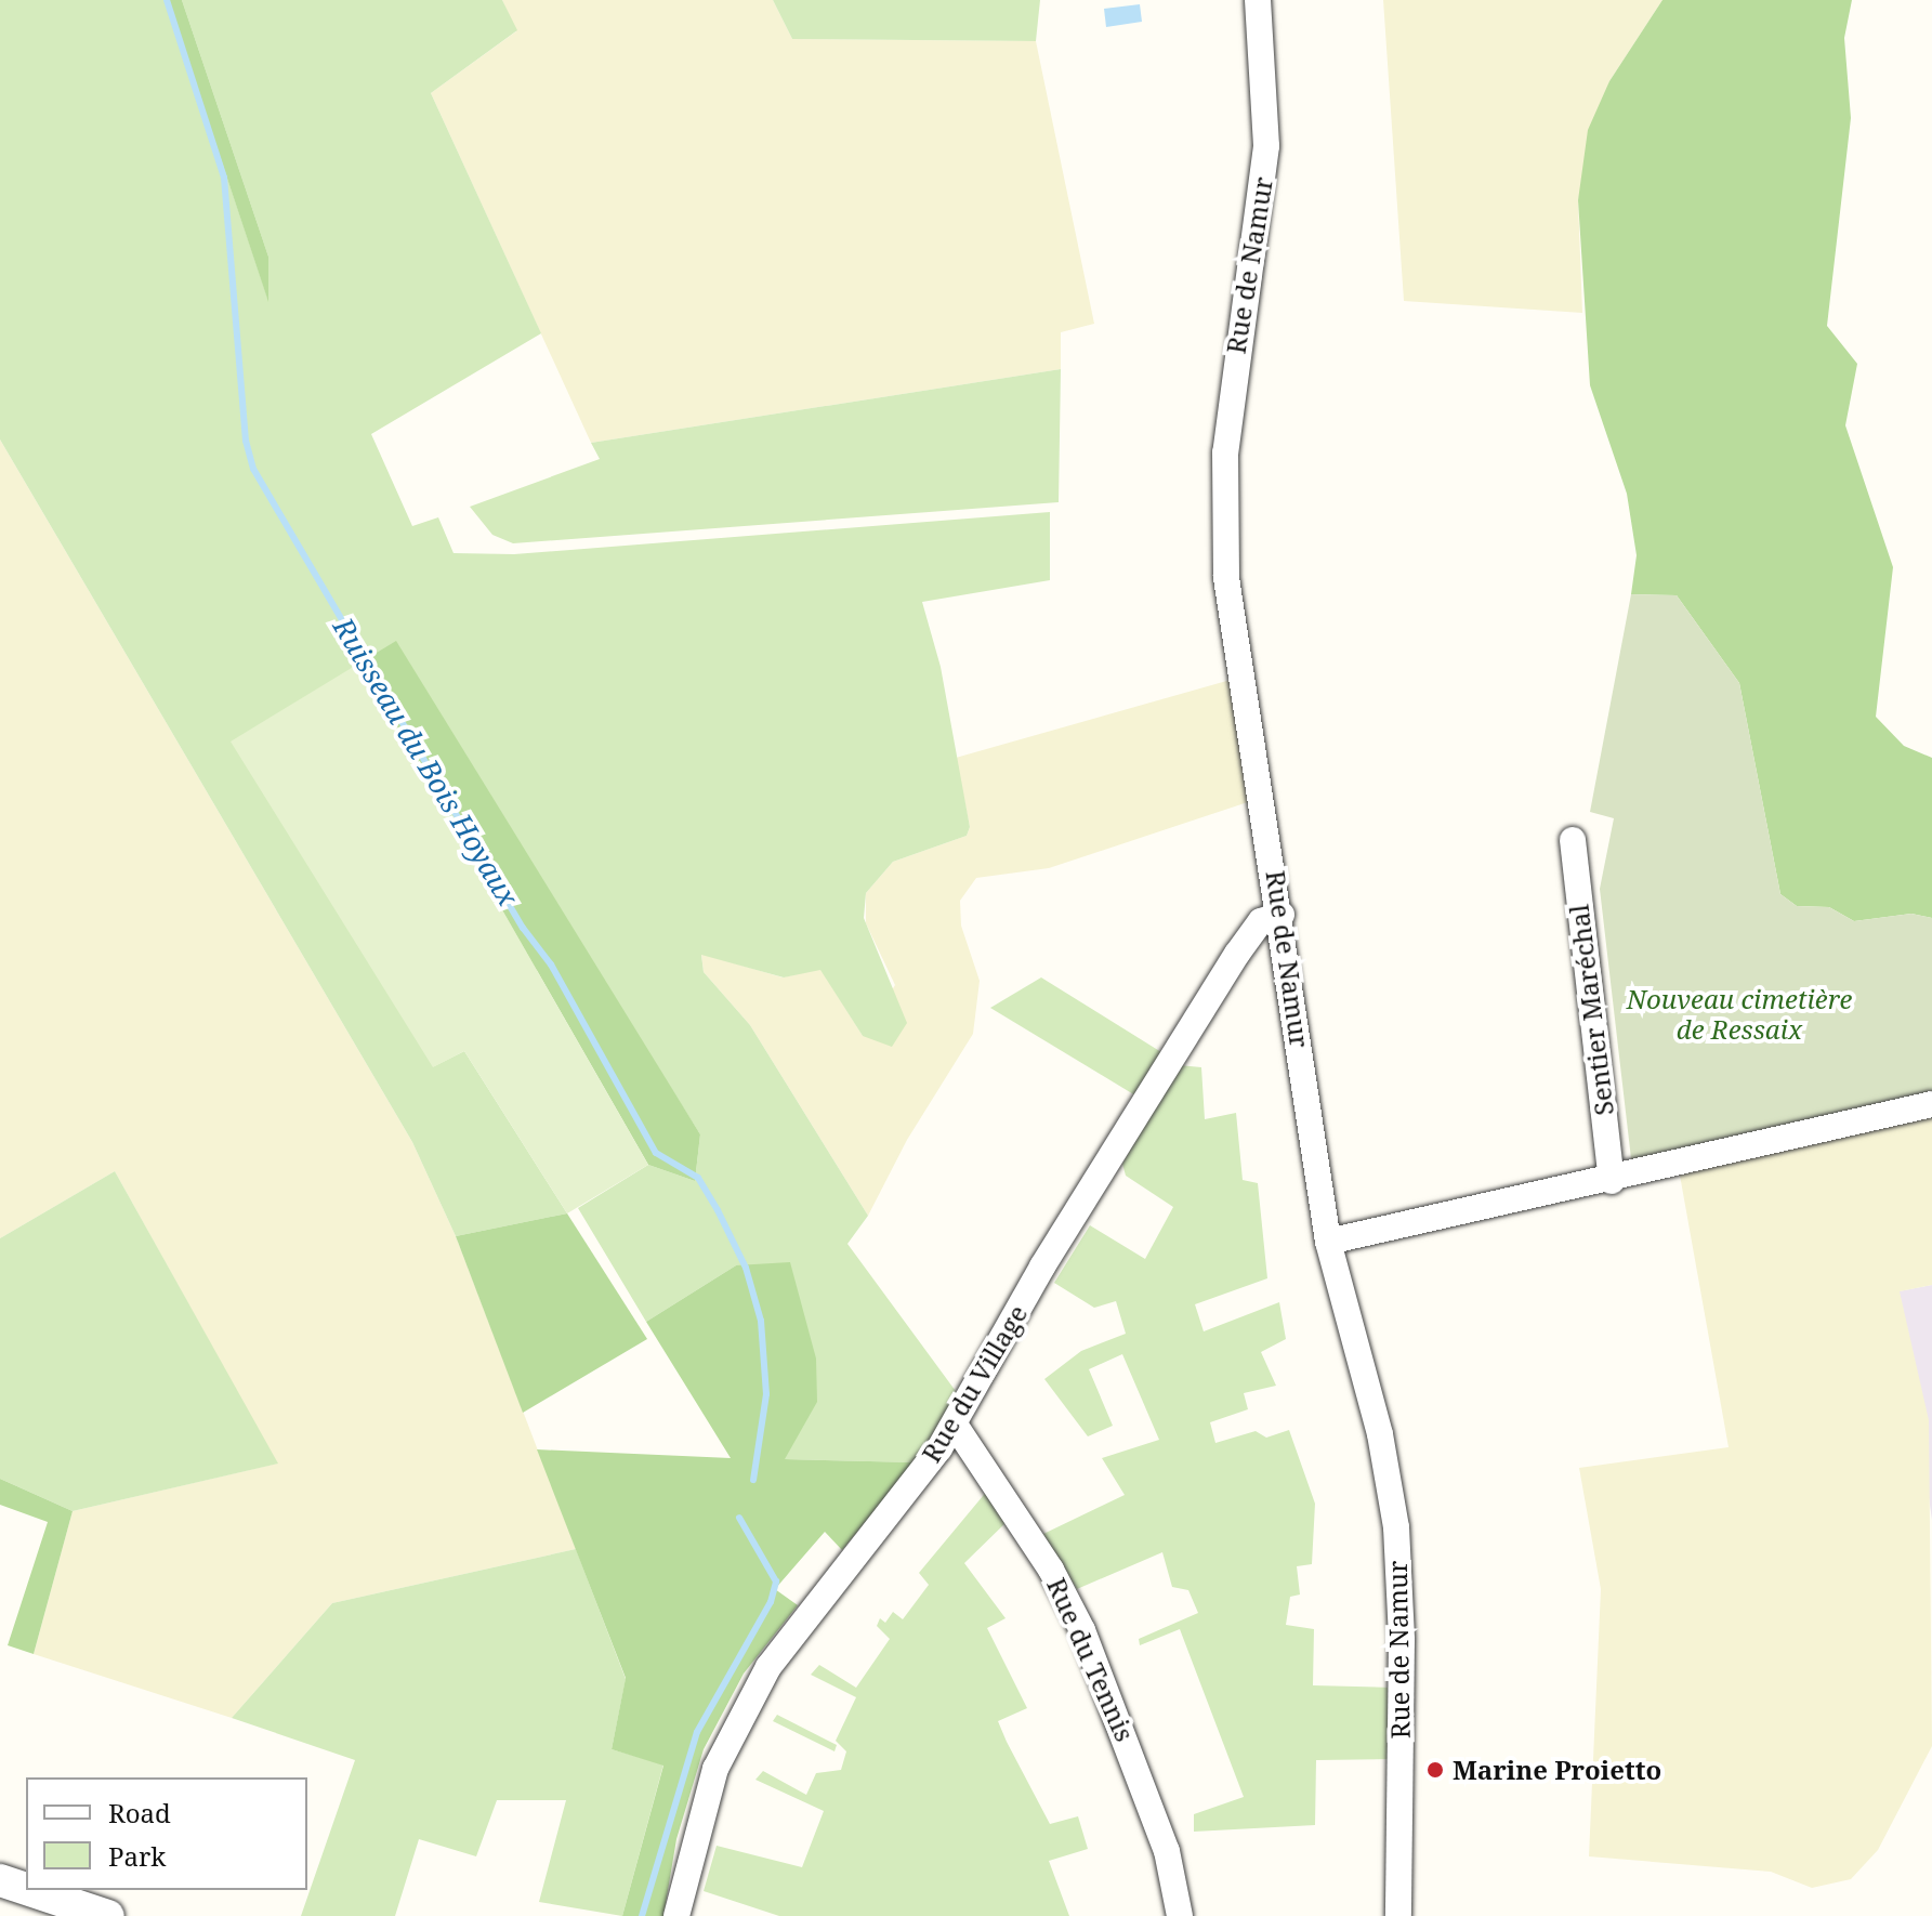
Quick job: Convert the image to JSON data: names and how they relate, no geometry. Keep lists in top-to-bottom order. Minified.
{"streets":{"street":["Rue de Namur","Sentier Maréchal","Rue du Village","Rue du Tennis"]},"crossings":[["Rue de Namur","Rue du Village"],["Rue du Village","Rue du Tennis"]],"water":["Ruisseau du Bois Hoyaux"],"parks":["Nouveau cimetière de Ressaix"],"places":["Marine Proietto"],"legend":["Road","Park"]}
